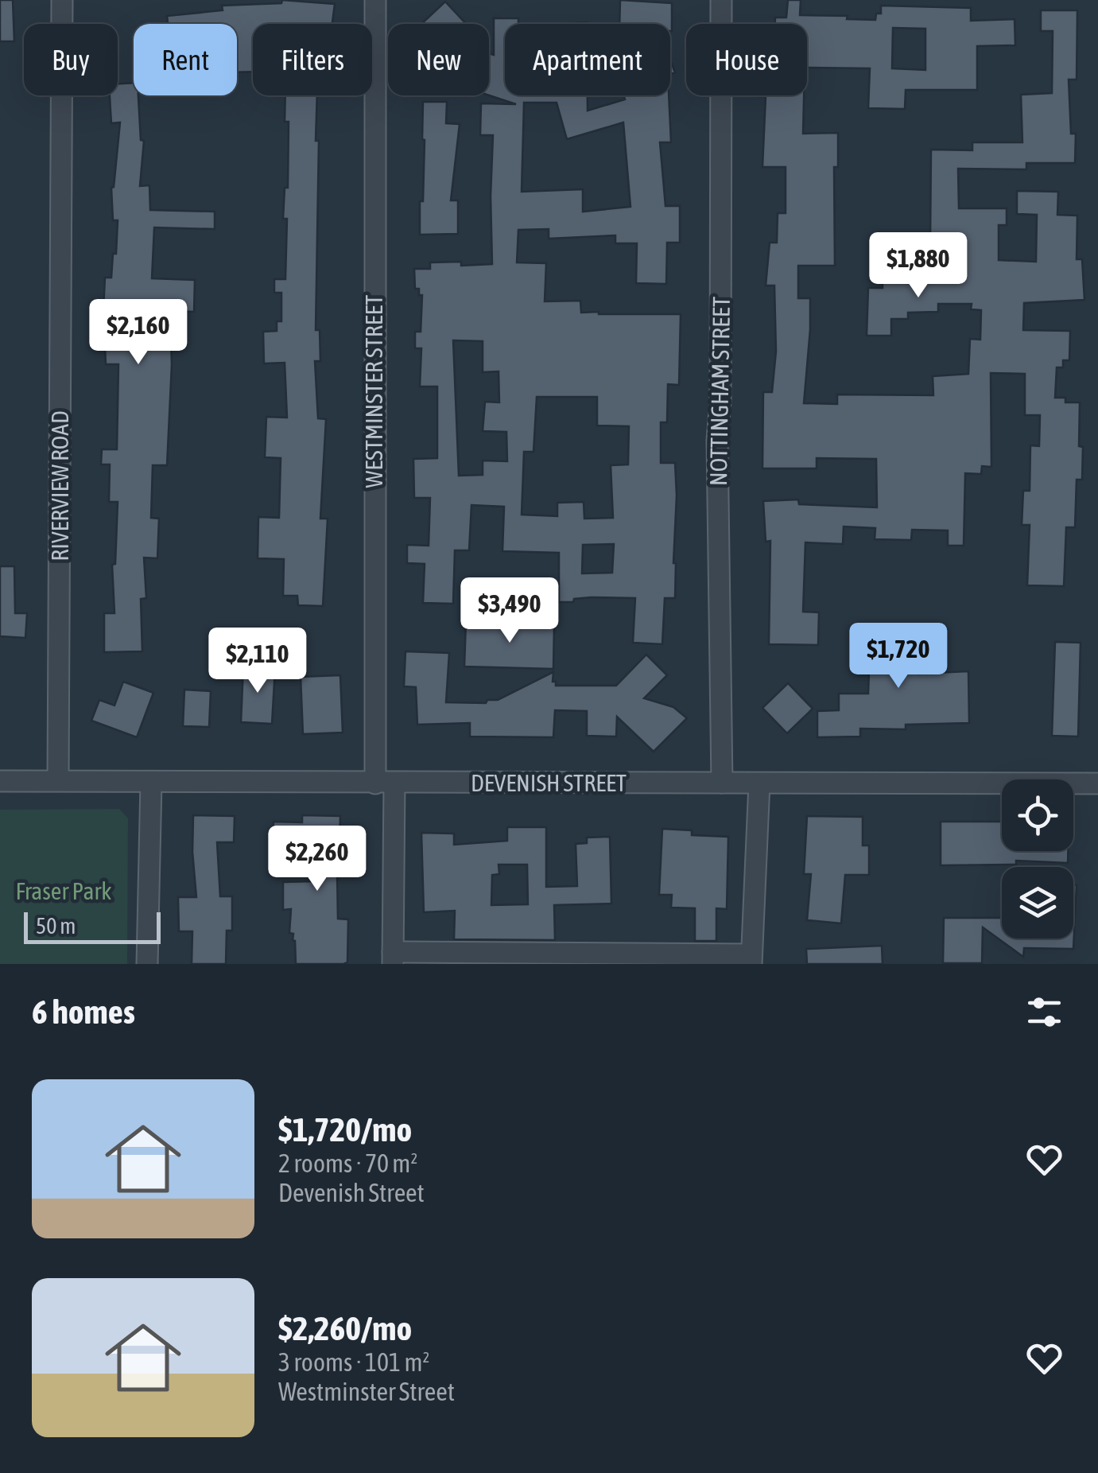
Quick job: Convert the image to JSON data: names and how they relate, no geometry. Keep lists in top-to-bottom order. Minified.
{"streets":{"street":["WESTMINSTER STREET","NOTTINGHAM STREET","RIVERVIEW ROAD","DEVENISH STREET"]},"crossings":[["WESTMINSTER STREET","DEVENISH STREET"],["NOTTINGHAM STREET","DEVENISH STREET"],["RIVERVIEW ROAD","DEVENISH STREET"]],"parks":["Fraser Park"],"scale_bar":"50 m","page":{"chip":["Buy","Rent","Filters","New","Apartment","House"],"price":["$1,880","$2,160","$3,490","$1,720","$2,110","$2,260"],"scale":"50 m","heading":"6 homes","list":[{"name":"$1,720/mo","note":"2 rooms · 70 m² · Devenish Street"},{"name":"$2,260/mo","note":"3 rooms · 101 m² · Westminster Street"}]}}
